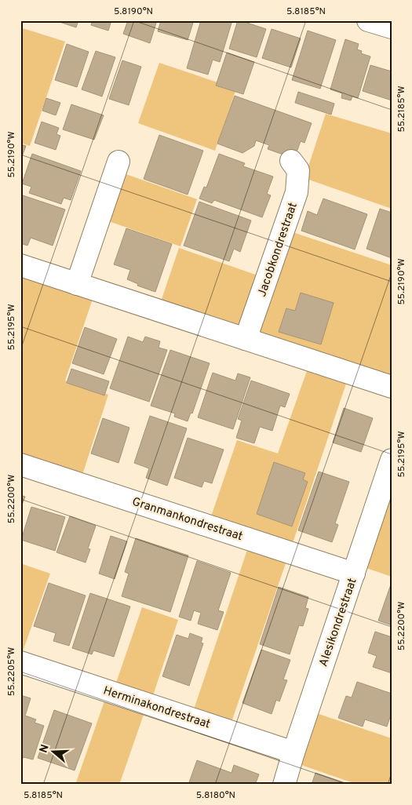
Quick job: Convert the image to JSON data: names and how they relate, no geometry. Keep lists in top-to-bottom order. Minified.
{"streets":{"street":["Jacobkondrestraat","Granmankondrestraat","Alesikondrestraat","Herminakondrestraat"]},"crossings":[["Granmankondrestraat","Alesikondrestraat"],["Alesikondrestraat","Herminakondrestraat"]],"north":"left","coordinates":["5.8190°N","5.8185°N","55.2185°W","55.2190°W","55.2195°W","55.2200°W","55.2205°W","5.8180°N"]}
